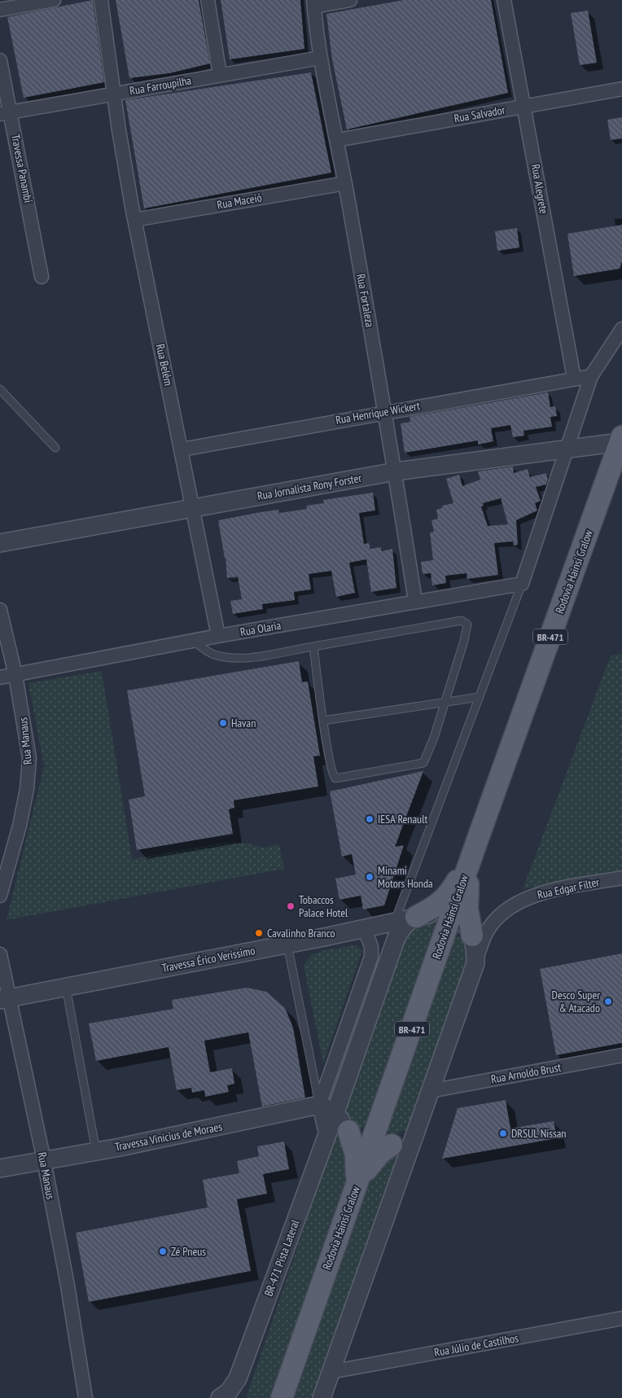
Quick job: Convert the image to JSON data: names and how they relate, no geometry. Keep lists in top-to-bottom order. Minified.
{"streets":{"main road":["Rodovia Hainsi Gralow","BR-471"],"street":["Rua Farroupilha","Rua Salvador","Travessa Panambi","Rua Alegrete","Rua Maceió","Rua Fortaleza","Rua Belém","Rua Henrique Wickert","Rua Jornalista Rony Forster","Rua Olaria","Rua Manaus","Rua Edgar Filter","Travessa Érico Veríssimo","Rua Arnoldo Brust","Travessa Vinícius de Moraes","BR-471 Pista Lateral","Rua Júlio de Castilhos"]},"crossings":[["Rua Farroupilha","Travessa Panambi"],["Rua Farroupilha","Rua Fortaleza"],["Rua Farroupilha","Rua Belém"],["Rua Salvador","Rua Alegrete"],["Rua Salvador","Rua Fortaleza"],["Rua Alegrete","Rua Henrique Wickert"],["Rua Maceió","Rua Fortaleza"],["Rua Maceió","Rua Belém"],["Rua Fortaleza","Rua Henrique Wickert"],["Rua Fortaleza","Rua Jornalista Rony Forster"],["Rua Fortaleza","Rua Olaria"],["Rua Belém","Rua Henrique Wickert"],["Rua Belém","Rua Jornalista Rony Forster"],["Rua Belém","Rua Olaria"],["Rua Jornalista Rony Forster","Rodovia Hainsi Gralow"],["Rodovia Hainsi Gralow","Travessa Érico Veríssimo"],["Rua Olaria","Rua Manaus"],["Rua Manaus","Travessa Érico Veríssimo"],["Rua Manaus","Travessa Vinícius de Moraes"],["Travessa Érico Veríssimo","BR-471 Pista Lateral"]],"places":["Havan","IESA Renault","Minami Motors Honda","Tobaccos Palace Hotel","Cavalinho Branco","Desco Super & Atacado","DRSUL Nissan","Zé Pneus"]}
